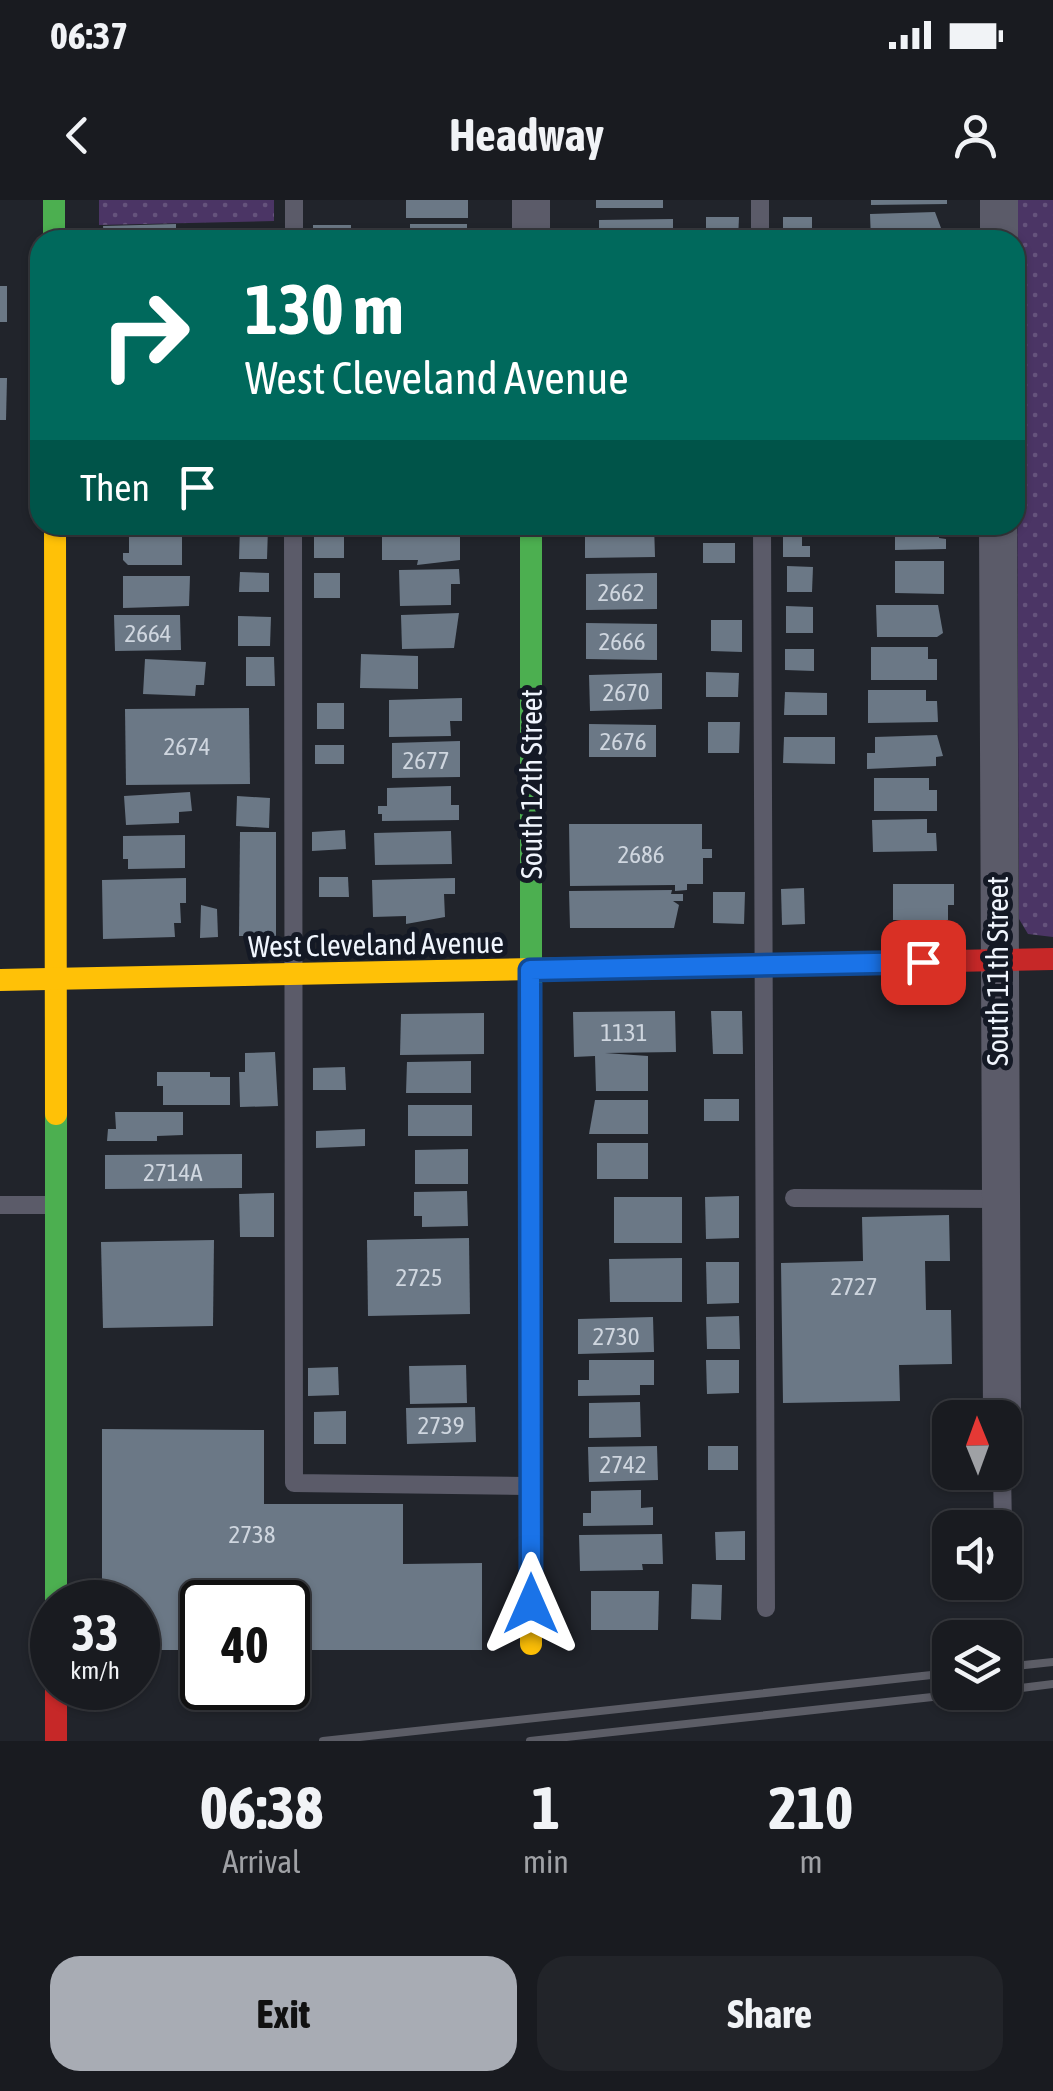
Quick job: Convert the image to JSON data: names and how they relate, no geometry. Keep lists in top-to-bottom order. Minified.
{"streets":{"street":["South 12th Street","West Cleveland Avenue","South 11th Street"]},"crossings":[["South 12th Street","West Cleveland Avenue"],["West Cleveland Avenue","South 11th Street"]],"house_numbers":["2662","2664","2666","2670","2676","2674","2677","2686","1131","2714A","2725","2727","2730","2739","2742","2738"],"north":"top","page":{"status":"06:37","header":"Headway","turn":["130 m","West Cleveland Avenue"],"then":"Then","speed":"33 km/h","limit":"40","eta":["06:38","Arrival","1","min","210","m"],"buttons":["Exit","Share"]}}
